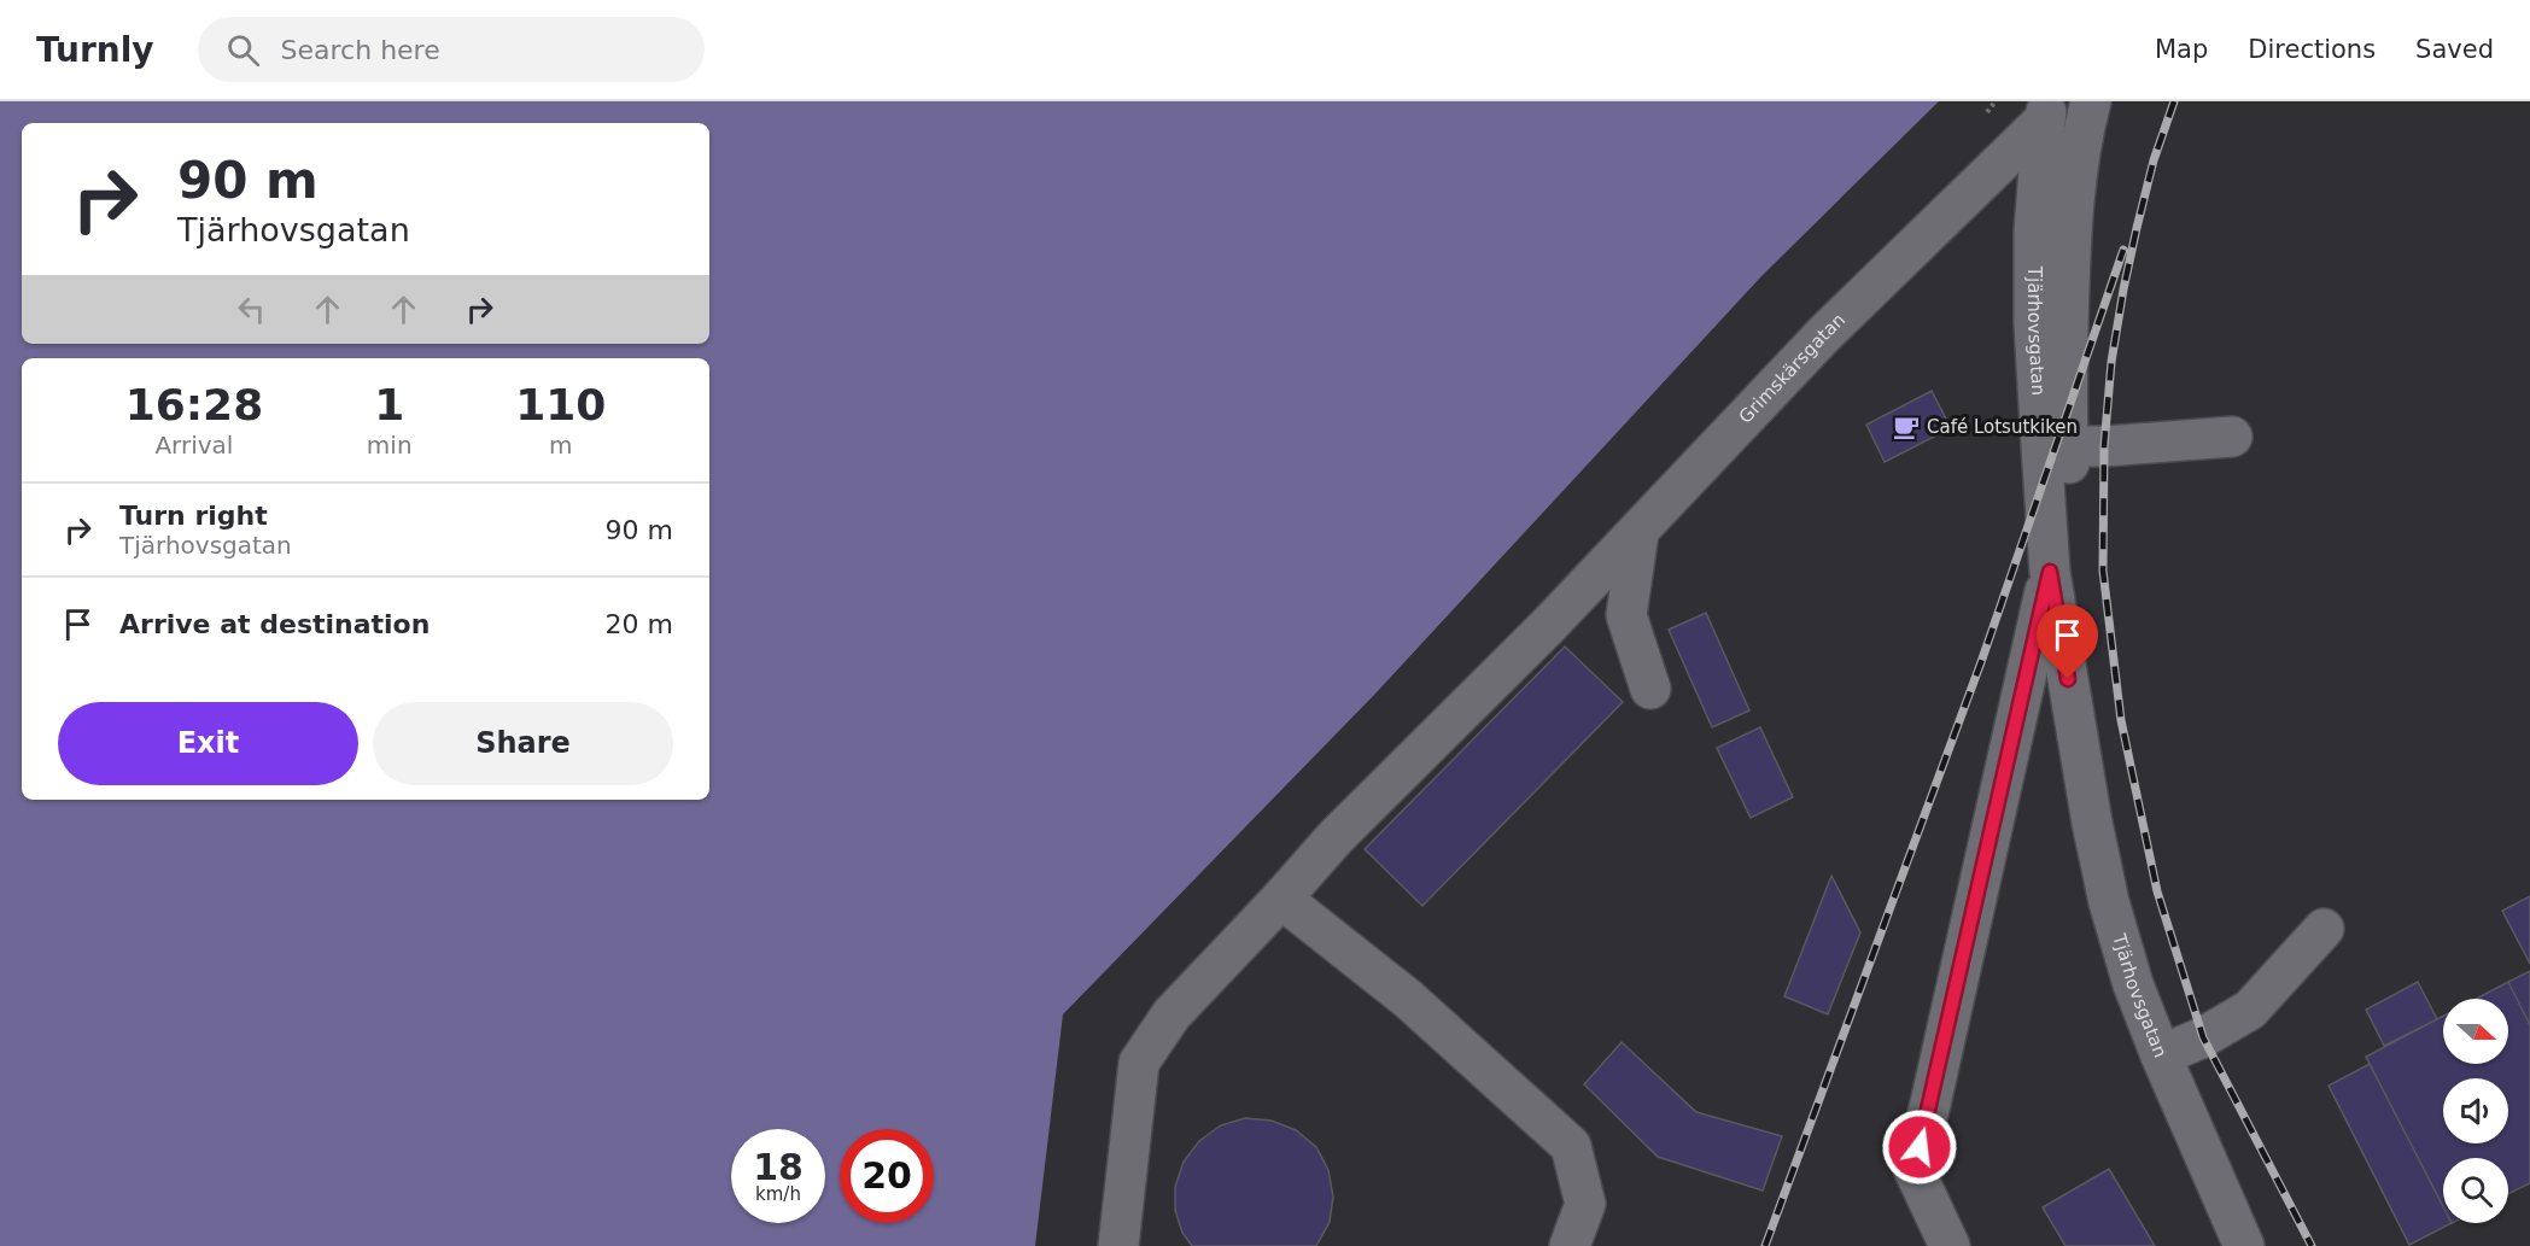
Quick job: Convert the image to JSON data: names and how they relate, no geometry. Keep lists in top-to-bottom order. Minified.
{"streets":{"street":["Tjärhovsgatan","Grimskärsgatan"]},"crossings":[["Tjärhovsgatan","Grimskärsgatan"]],"places":{"cafe":["Café Lotsutkiken"]},"north":"right","page":{"header":"Turnly","search":"Search here","nav":["Map","Directions","Saved"],"turn":["90 m","Tjärhovsgatan"],"eta":["16:28","Arrival","1","min","110","m"],"list":[{"name":"Turn right","note":"Tjärhovsgatan","value":"90 m"},{"name":"Arrive at destination","value":"20 m"}],"buttons":["Exit","Share"],"speed":"18 km/h","limit":"20"}}
